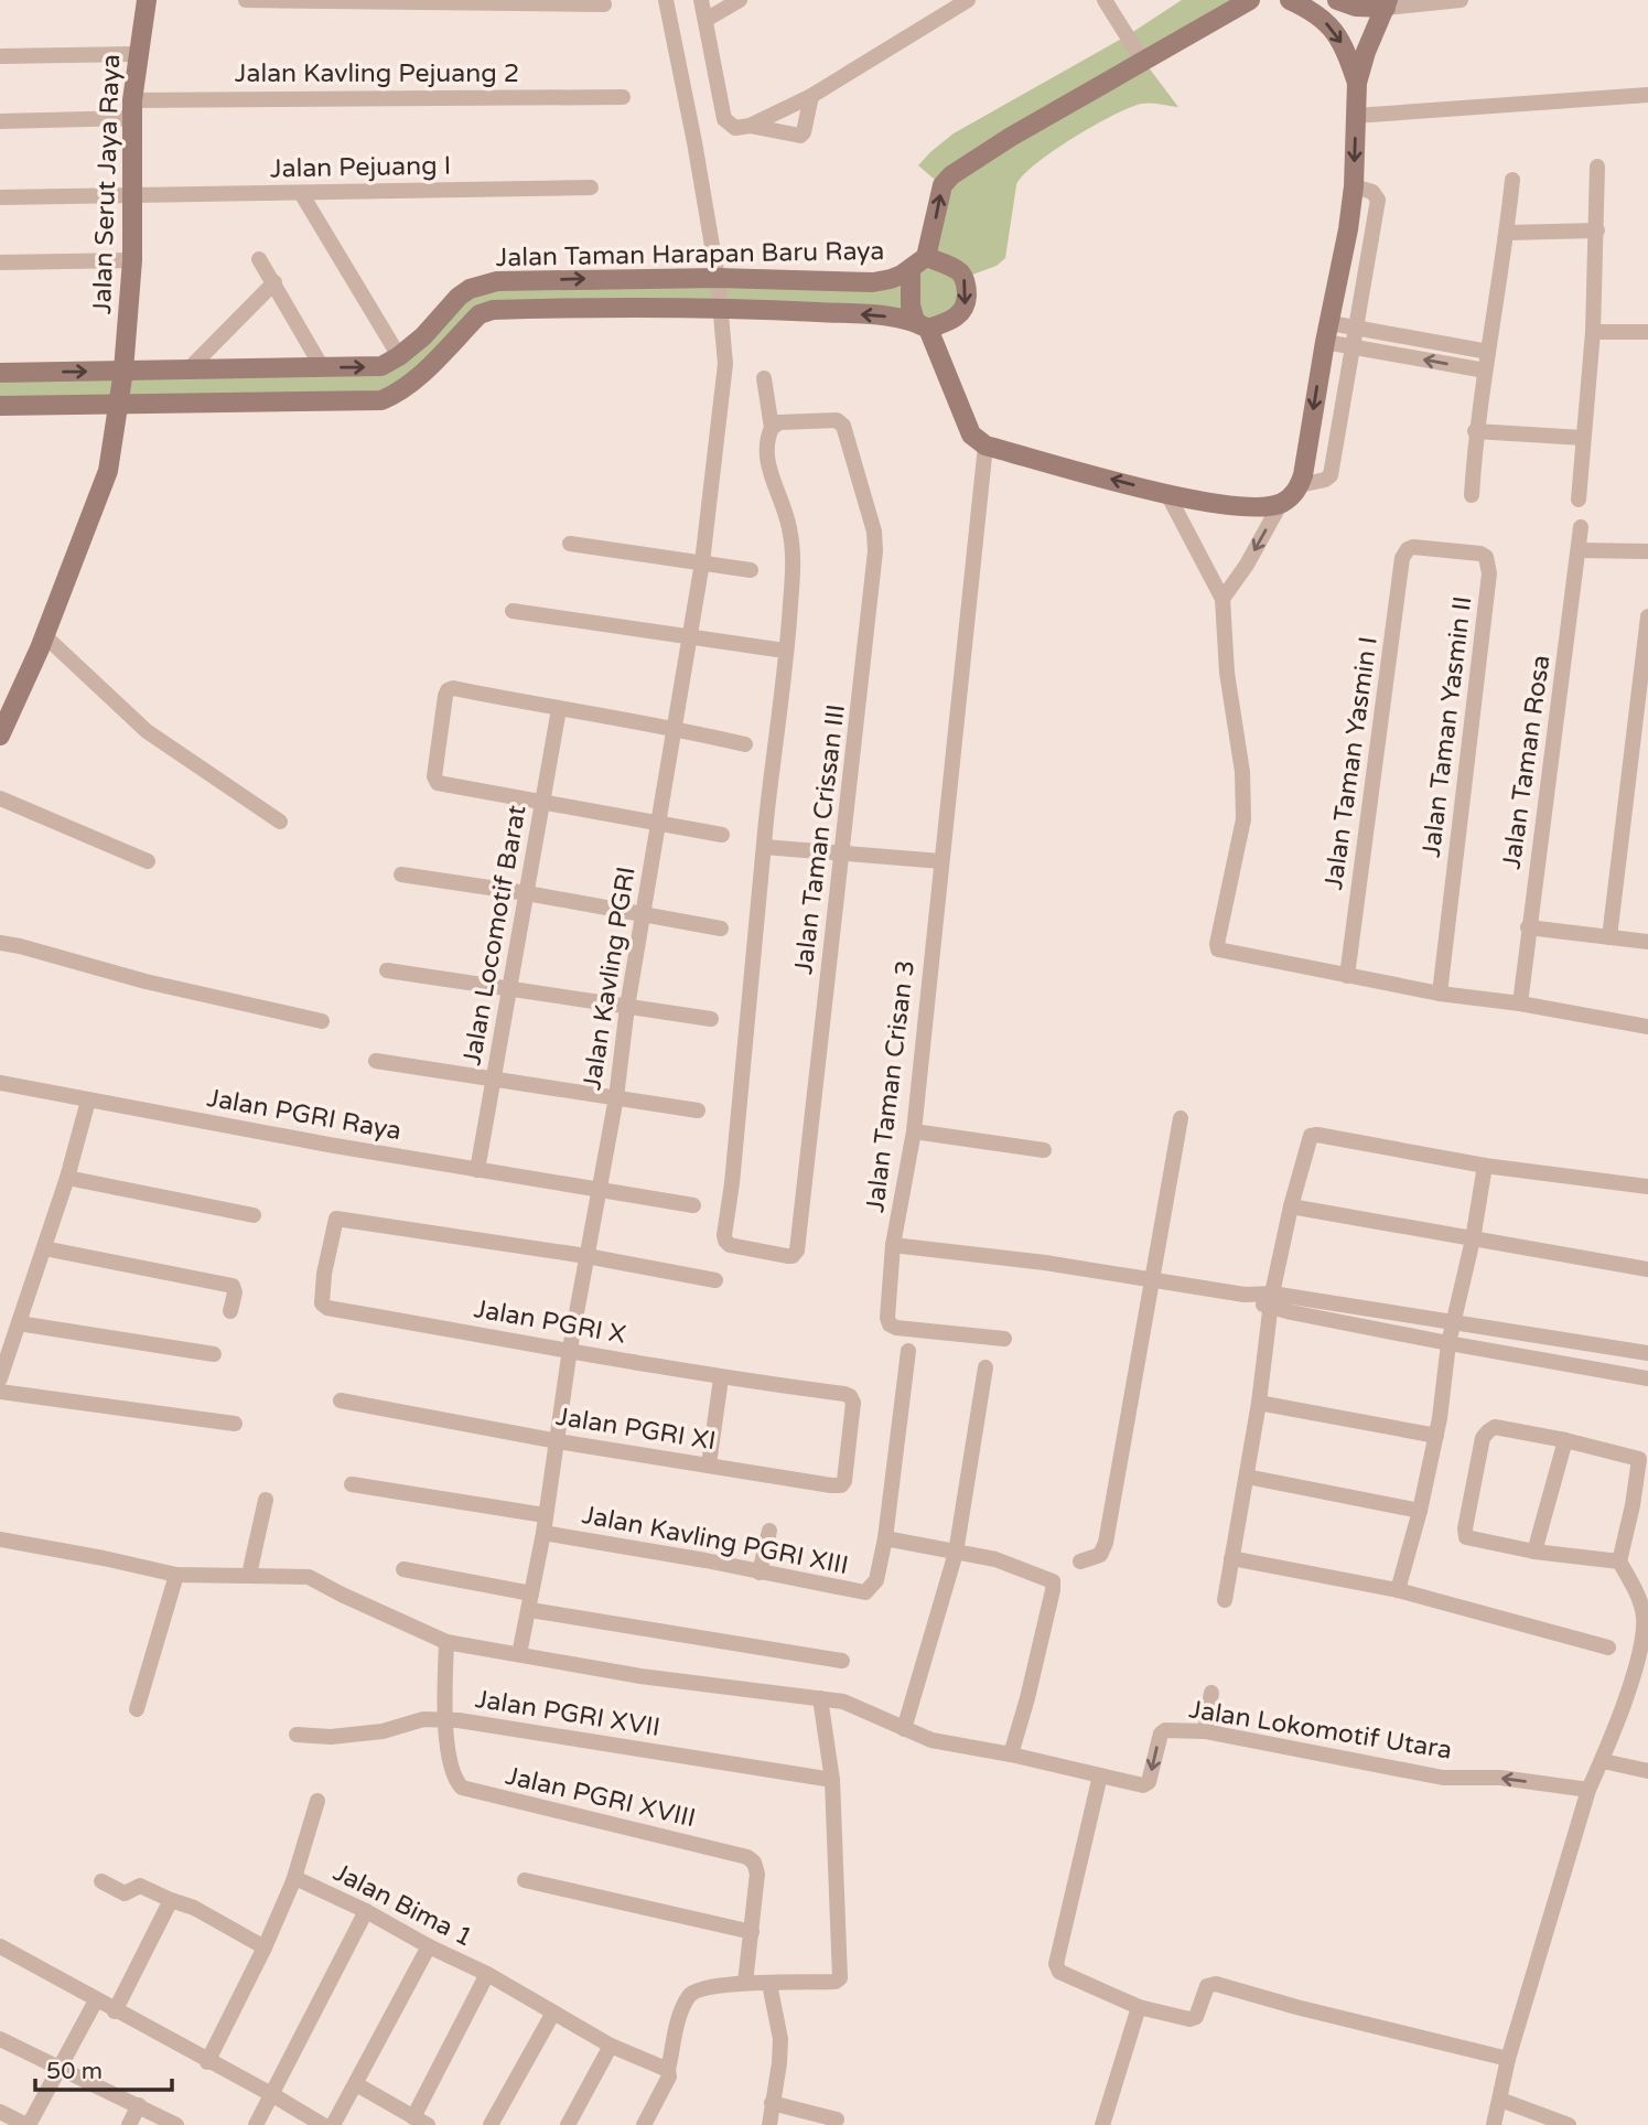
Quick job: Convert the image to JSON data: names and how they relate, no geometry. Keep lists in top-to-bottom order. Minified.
{"streets":{"street":["Jalan Kavling Pejuang 2","Jalan Pejuang I","Jalan Serut Jaya Raya","Jalan Taman Harapan Baru Raya","Jalan Taman Yasmin II","Jalan Taman Rosa","Jalan Taman Yasmin I","Jalan Taman Crissan III","Jalan Locomotif Barat","Jalan Kavling PGRI","Jalan Taman Crisan 3","Jalan PGRI Raya","Jalan PGRI X","Jalan PGRI XI","Jalan Kavling PGRI XIII","Jalan PGRI XVII","Jalan Lokomotif Utara","Jalan PGRI XVIII","Jalan Bima 1"]},"crossings":[["Jalan Kavling Pejuang 2","Jalan Serut Jaya Raya"],["Jalan Pejuang I","Jalan Serut Jaya Raya"],["Jalan Serut Jaya Raya","Jalan Taman Harapan Baru Raya"],["Jalan Taman Harapan Baru Raya","Jalan Kavling PGRI"],["Jalan Taman Yasmin II","Jalan Taman Yasmin I"],["Jalan Locomotif Barat","Jalan PGRI Raya"],["Jalan Kavling PGRI","Jalan PGRI Raya"],["Jalan Kavling PGRI","Jalan PGRI X"],["Jalan Kavling PGRI","Jalan PGRI XI"],["Jalan Kavling PGRI","Jalan Kavling PGRI XIII"],["Jalan Kavling PGRI","Jalan Lokomotif Utara"],["Jalan PGRI X","Jalan PGRI XI"],["Jalan PGRI XVII","Jalan PGRI XVIII"],["Jalan Lokomotif Utara","Jalan PGRI XVIII"]],"scale_bar":"50 m"}
